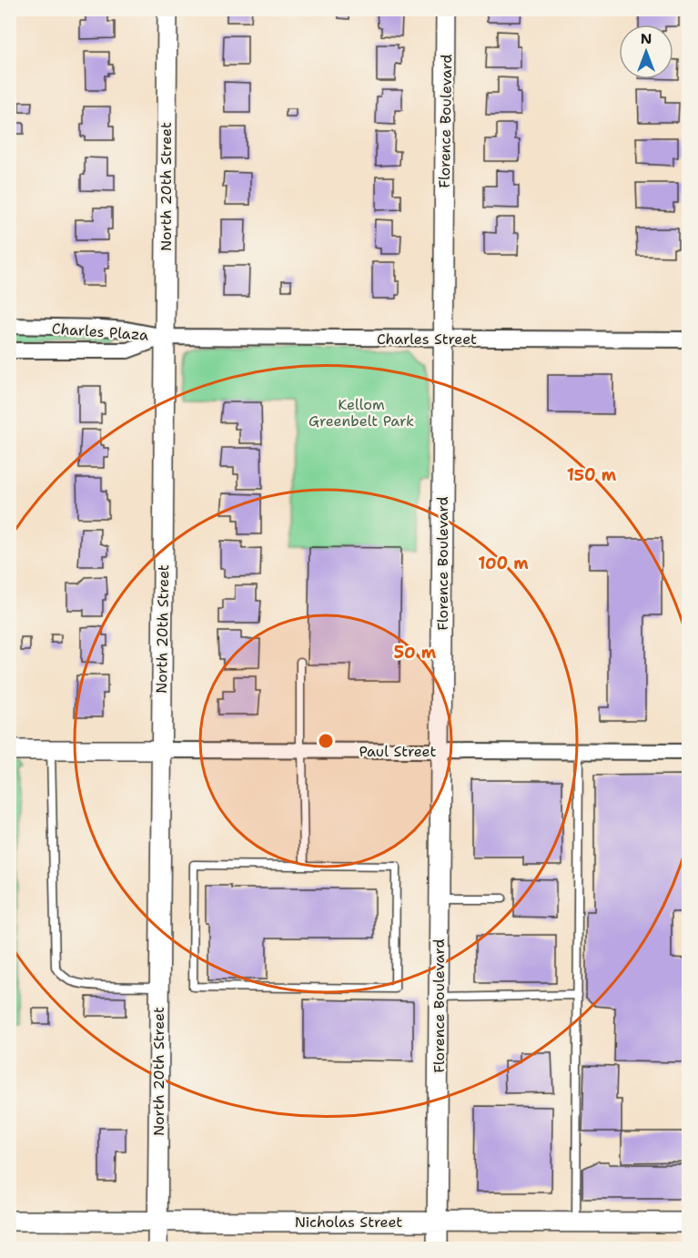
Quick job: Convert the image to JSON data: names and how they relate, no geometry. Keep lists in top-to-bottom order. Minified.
{"streets":{"street":["Florence Boulevard","North 20th Street","Charles Plaza","Charles Street","Paul Street","Nicholas Street"]},"crossings":[["Florence Boulevard","Charles Street"],["Florence Boulevard","Paul Street"],["Florence Boulevard","Nicholas Street"],["North 20th Street","Charles Plaza"],["North 20th Street","Charles Street"],["North 20th Street","Paul Street"],["North 20th Street","Nicholas Street"],["Charles Plaza","Charles Street"]],"parks":["Kellom Greenbelt Park"],"north":"top","rings":["150 m","100 m","50 m"]}
